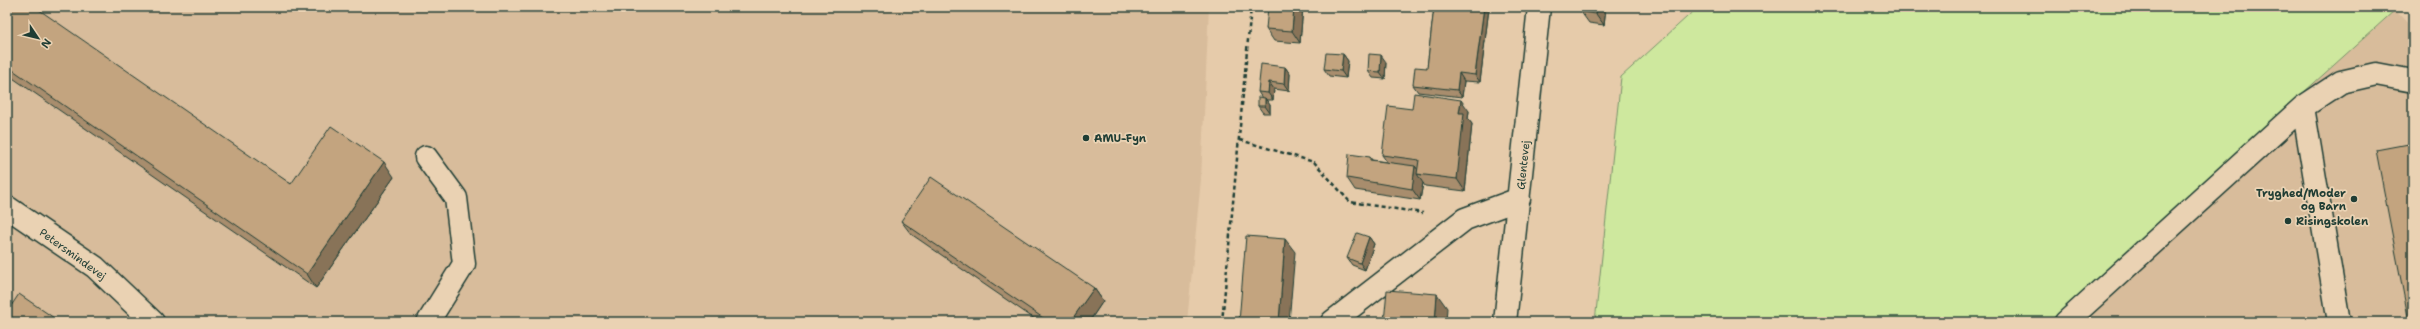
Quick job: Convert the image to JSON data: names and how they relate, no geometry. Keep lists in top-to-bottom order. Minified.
{"streets":{"street":["Glentevej","Petersmindevej"]},"places":["AMU-Fyn","Tryghed/Moder og Barn","Risingskolen"],"north":"bottom right"}
